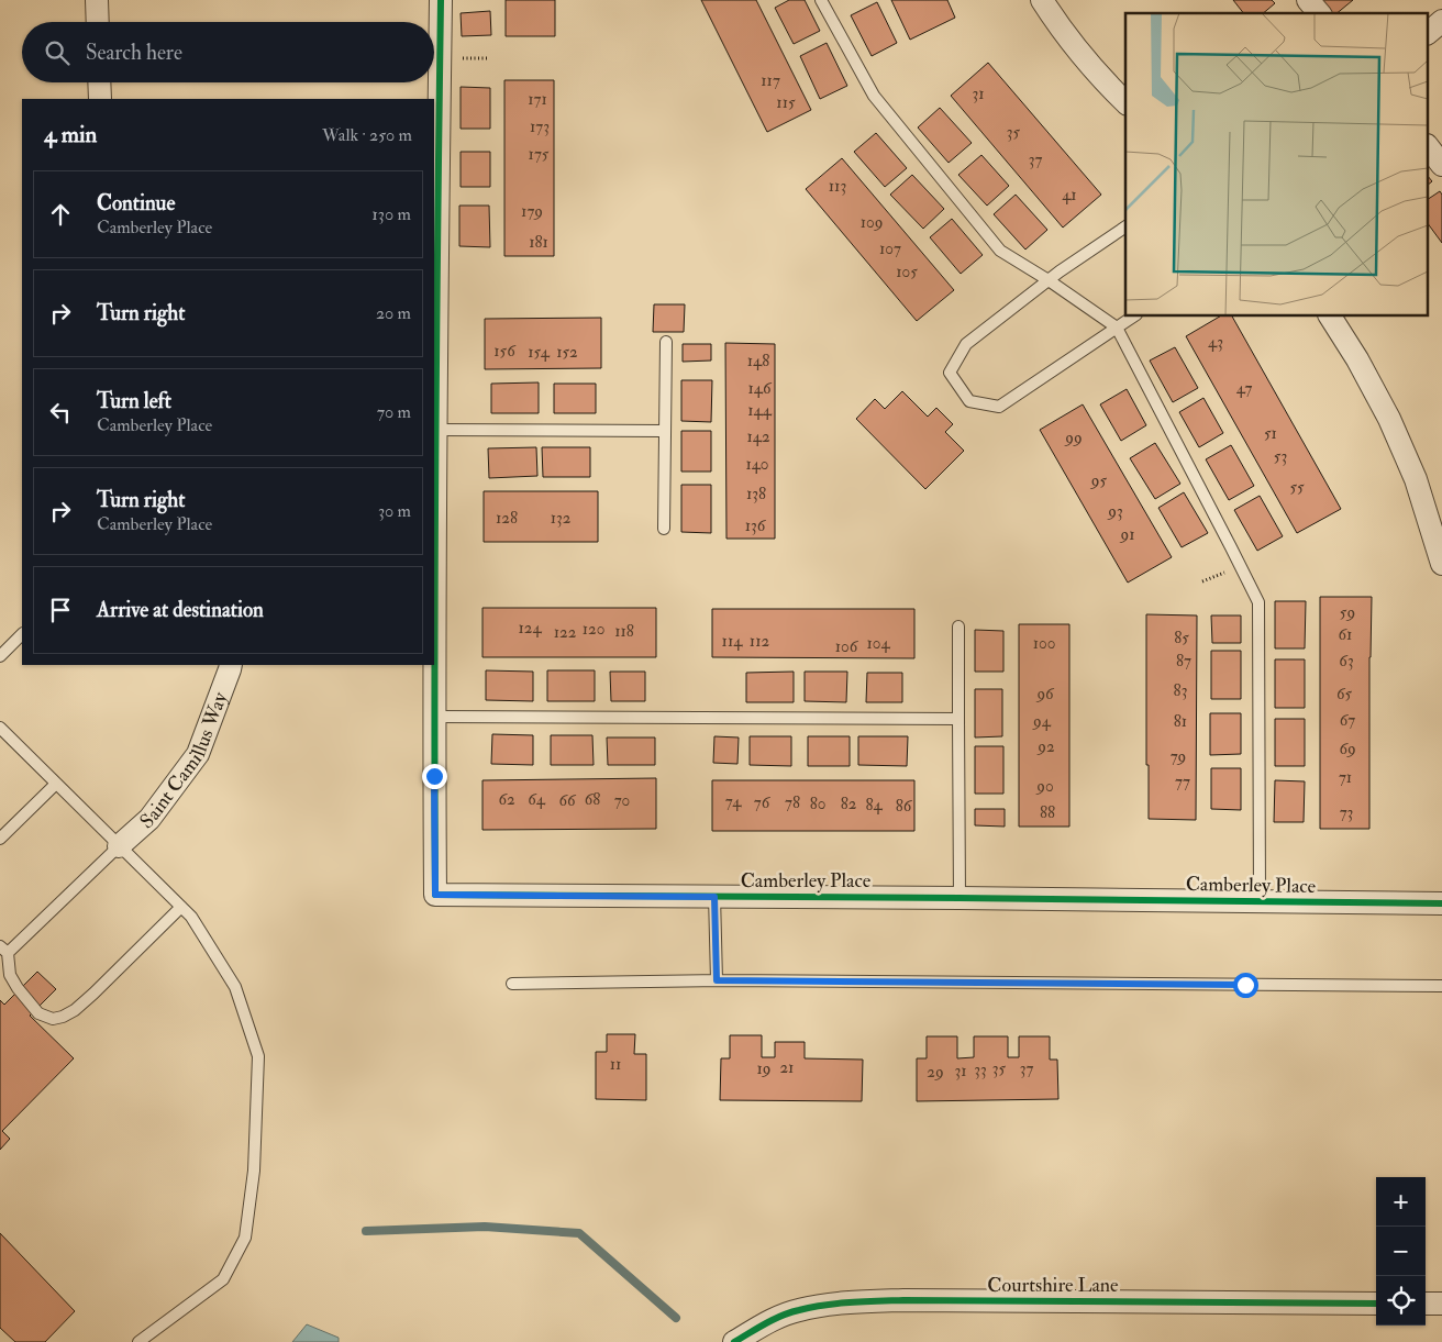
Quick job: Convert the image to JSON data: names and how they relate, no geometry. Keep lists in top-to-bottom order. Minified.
{"streets":{"street":["Saint Camillus Way","Camberley Place","Courtshire Lane"]},"house_numbers":["117","31","171","115","173","35","175","37","113","41","179","109","181","107","105","43","156","154","152","148","146","47","144","51","142","99","53","140","95","55","138","93","128","132","136","91","59","124","120","118","122","61","85","114","112","104","100","106","87","63","83","96","65","67","94","81","92","69","79","71","77","90","62","64","68","66","70","74","76","78","80","82","84","86","88","73","11","21","19","35","37","33","31","29"],"page":{"search":"Search here","heading":["4 min","Walk · 250 m"],"list":[["Continue","Camberley Place","130 m"],["Turn right","20 m"],["Turn left","Camberley Place","70 m"],["Turn right","Camberley Place","30 m"],"Arrive at destination"],"map_buttons":["+","−"]}}
